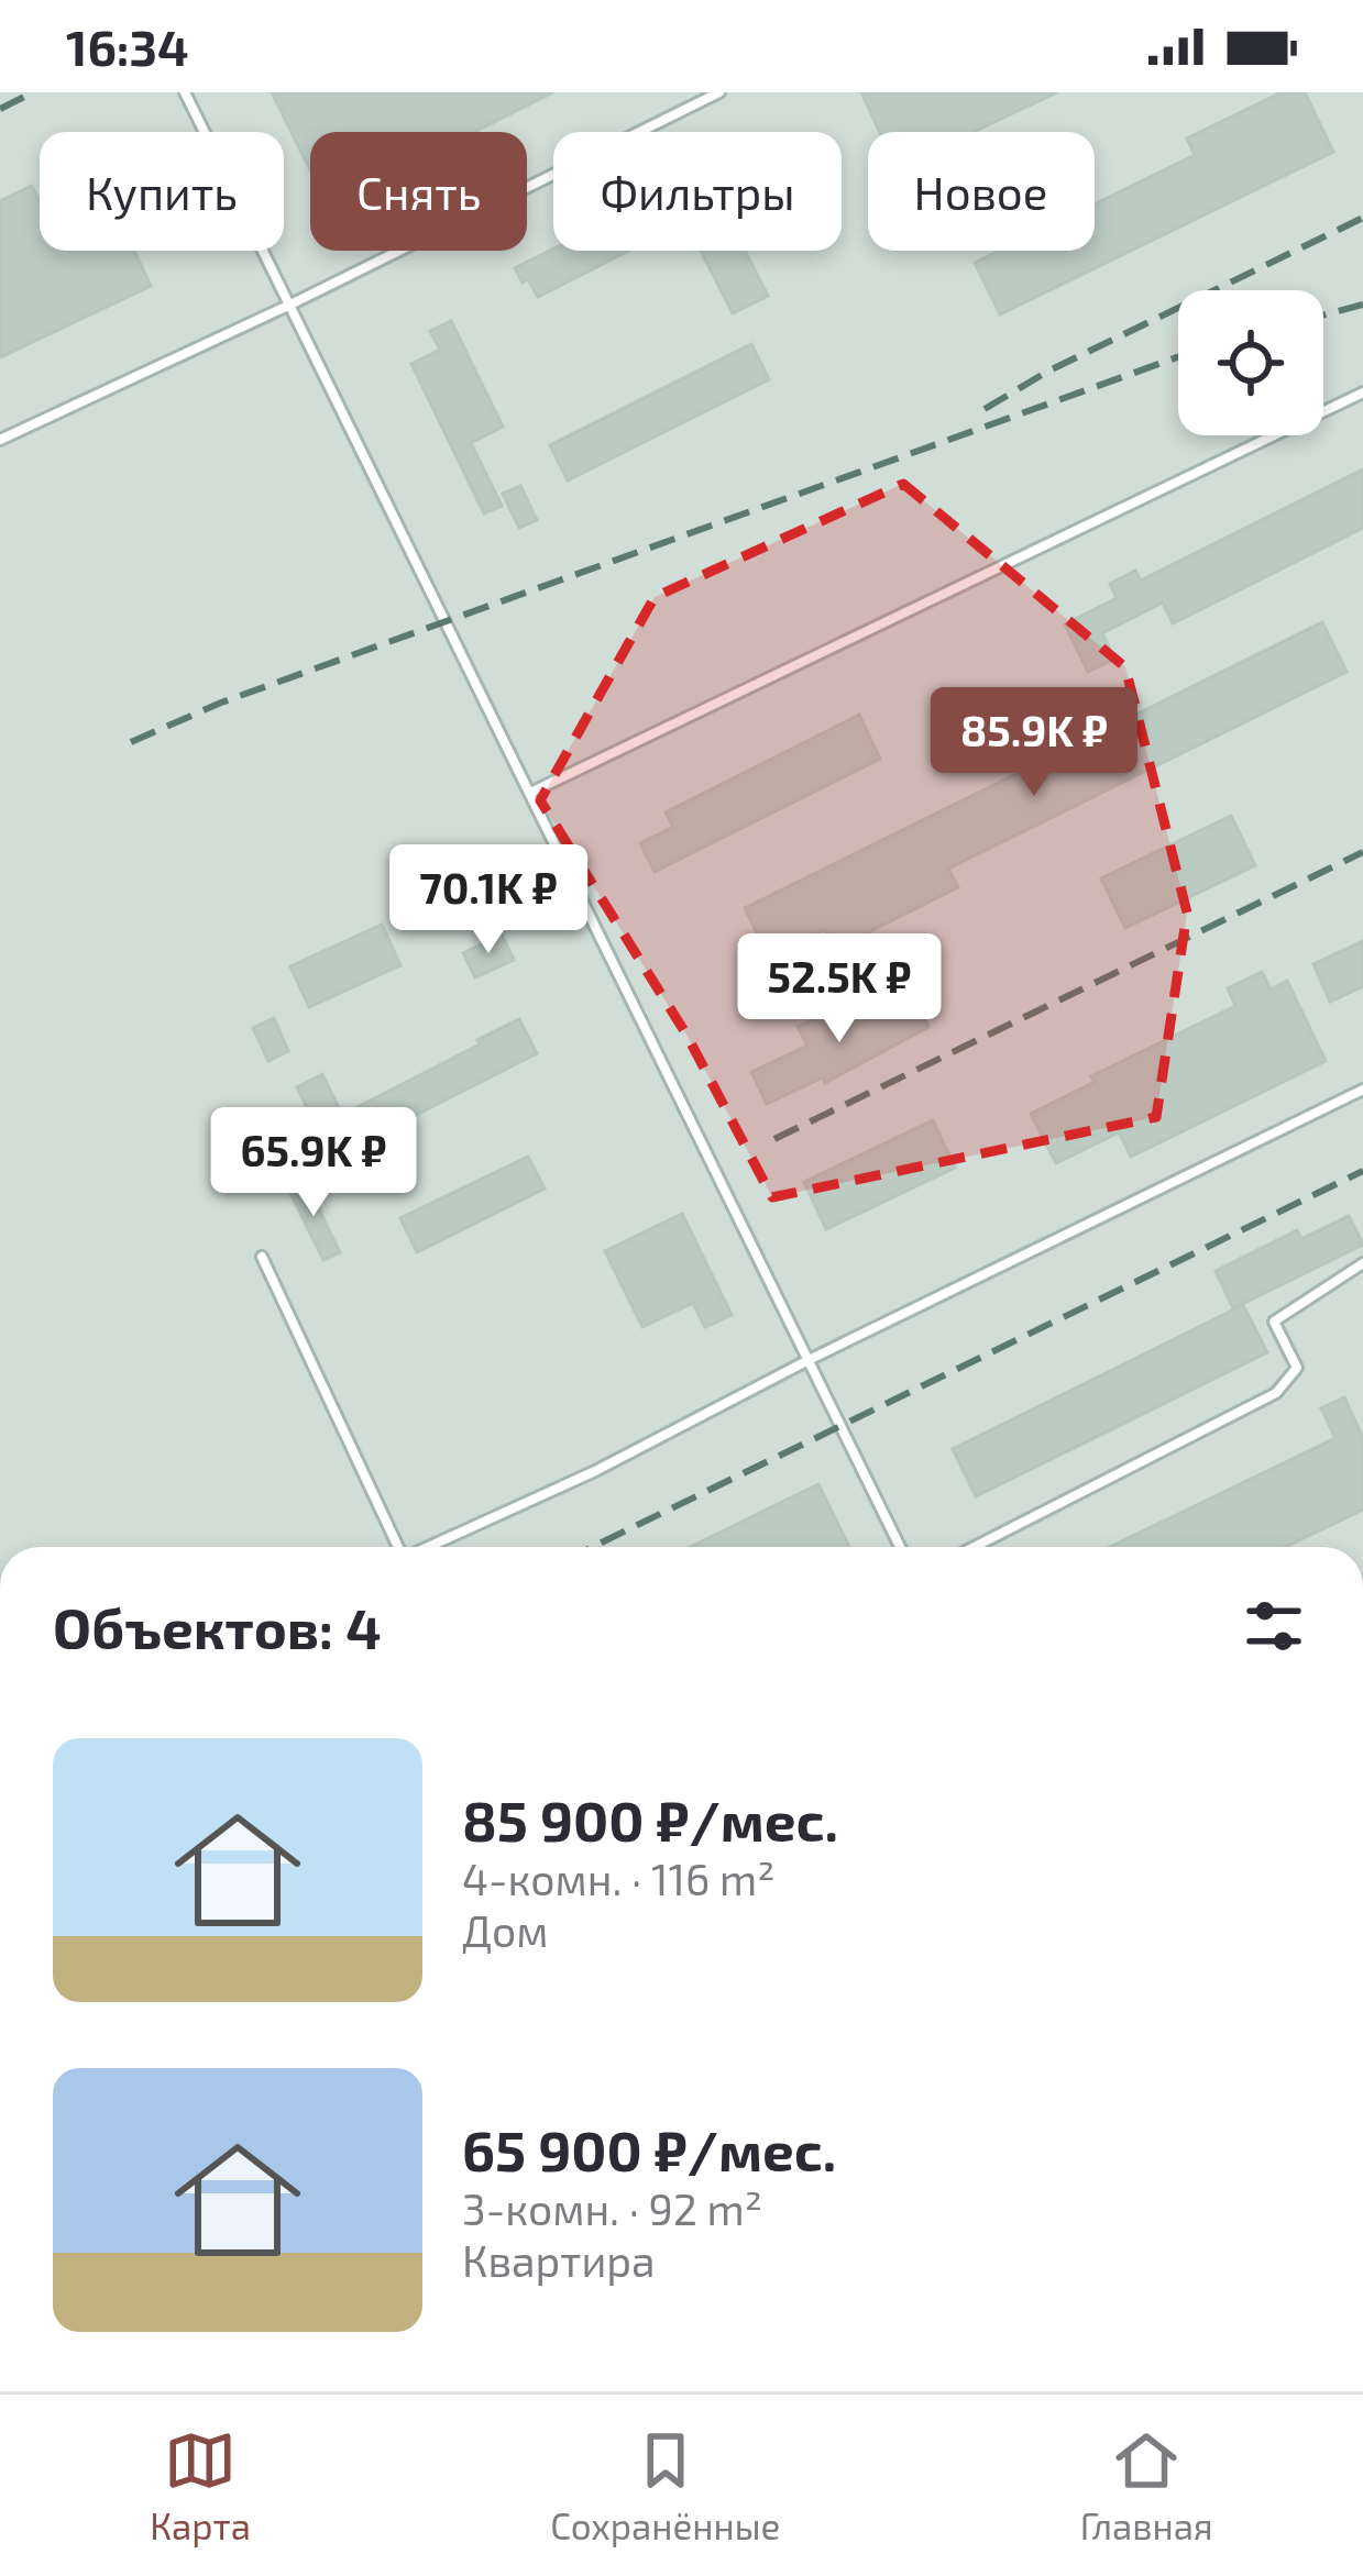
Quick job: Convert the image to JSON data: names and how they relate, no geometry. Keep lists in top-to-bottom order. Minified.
{"page":{"status":"16:34","chip":["Купить","Снять","Фильтры","Новое"],"price":["85.9K ₽","70.1K ₽","52.5K ₽","65.9K ₽"],"heading":"Объектов: 4","list":[{"name":"85 900 ₽/мес.","note":"4-комн. · 116 m² · Дом"},{"name":"65 900 ₽/мес.","note":"3-комн. · 92 m² · Квартира"}],"tabs":["Карта","Сохранённые","Главная"]}}
